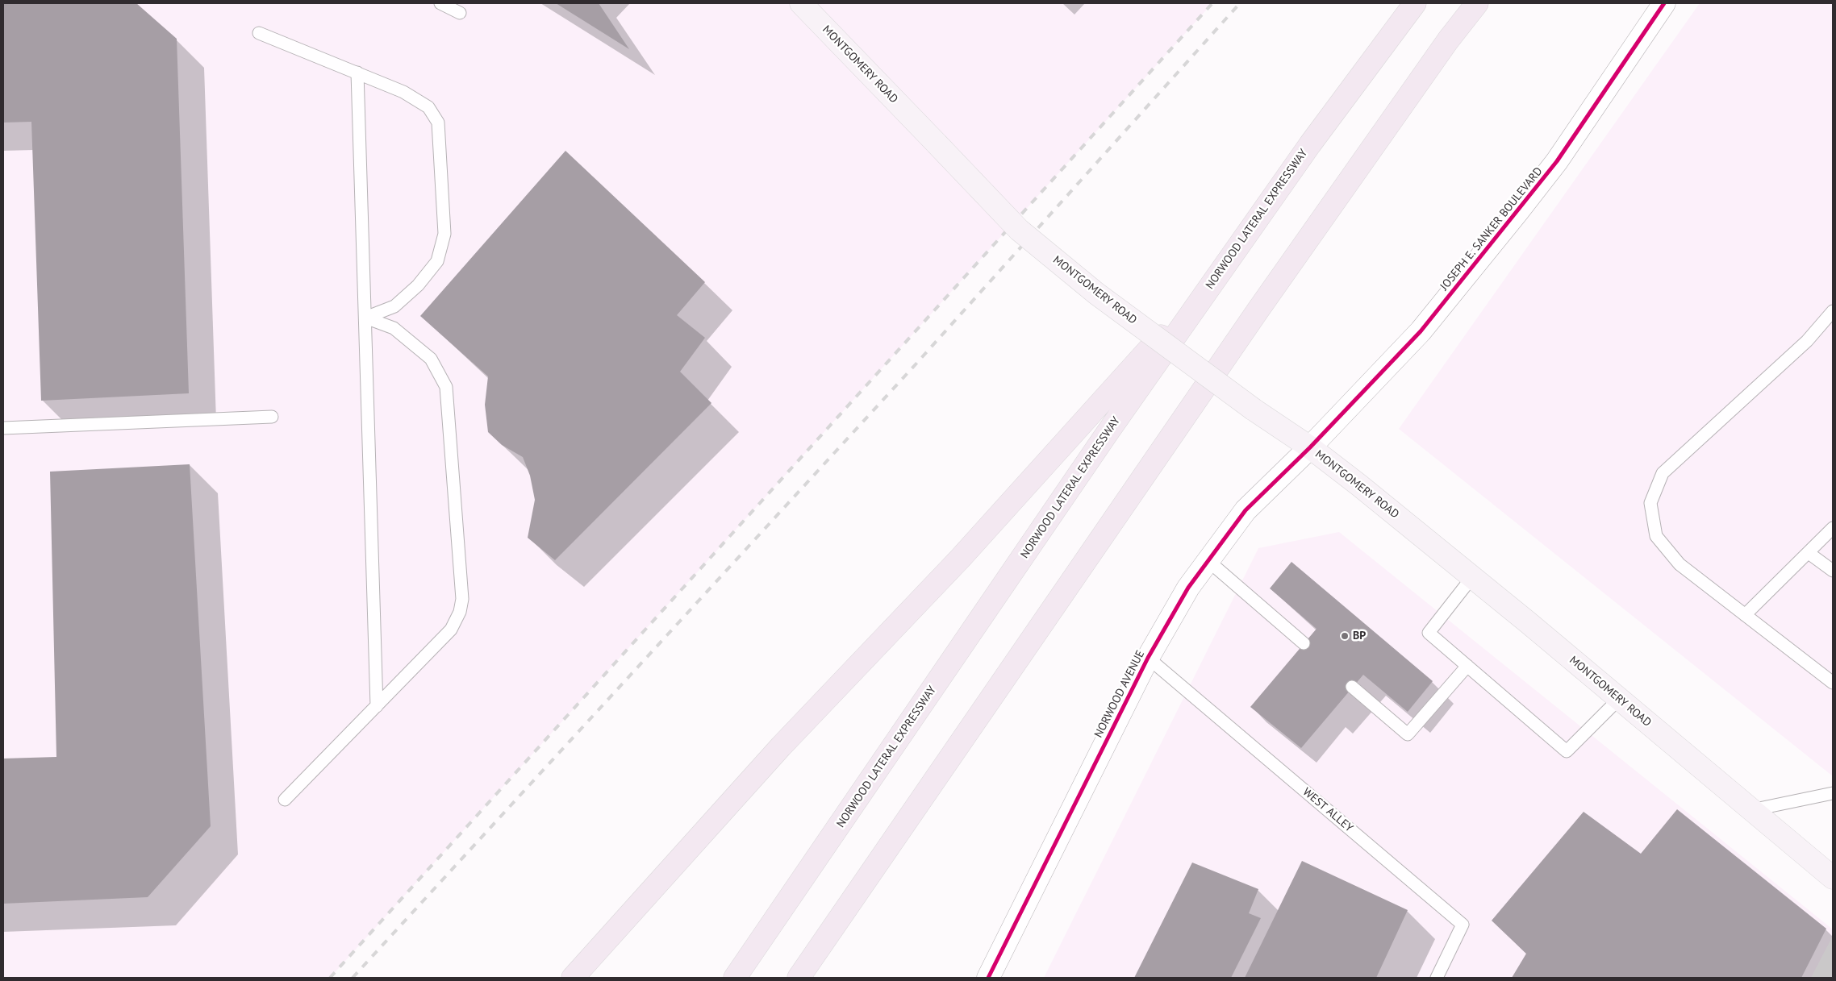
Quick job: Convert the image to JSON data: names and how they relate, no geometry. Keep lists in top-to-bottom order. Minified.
{"streets":{"highway":["NORWOOD LATERAL EXPRESSWAY"],"main road":["MONTGOMERY ROAD"],"street":["JOSEPH E. SANKER BOULEVARD","NORWOOD AVENUE"],"lane":["WEST ALLEY"]},"crossings":[["MONTGOMERY ROAD","JOSEPH E. SANKER BOULEVARD"],["MONTGOMERY ROAD","NORWOOD AVENUE"],["JOSEPH E. SANKER BOULEVARD","NORWOOD AVENUE"],["NORWOOD AVENUE","WEST ALLEY"]],"places":["BP"]}
